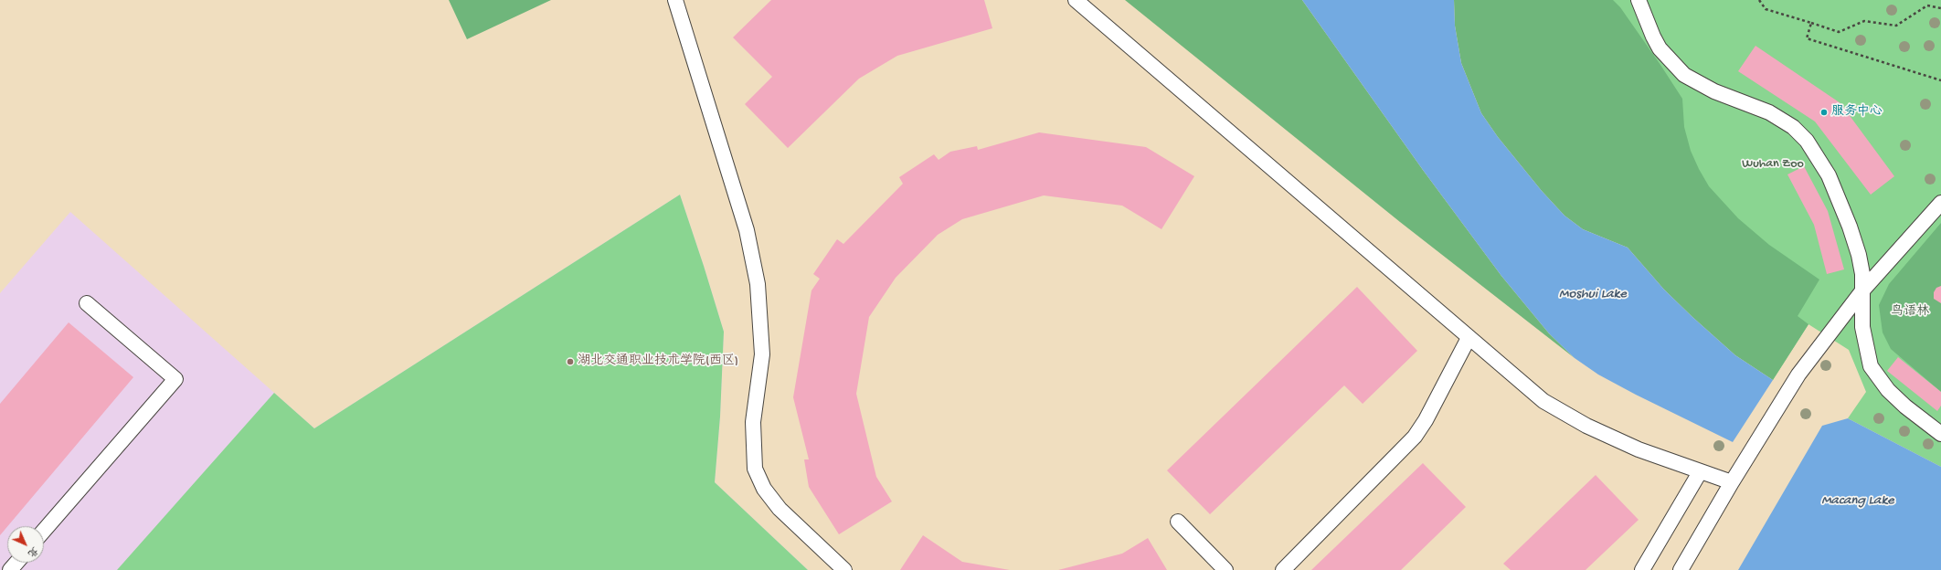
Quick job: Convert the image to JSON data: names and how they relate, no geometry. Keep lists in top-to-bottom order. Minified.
{"water":["Moshui Lake","Macang Lake"],"parks":["Wuhan Zoo","鸟语林"],"places":["服务中心","湖北交通职业技术学院(西区)"],"north":"bottom right"}
